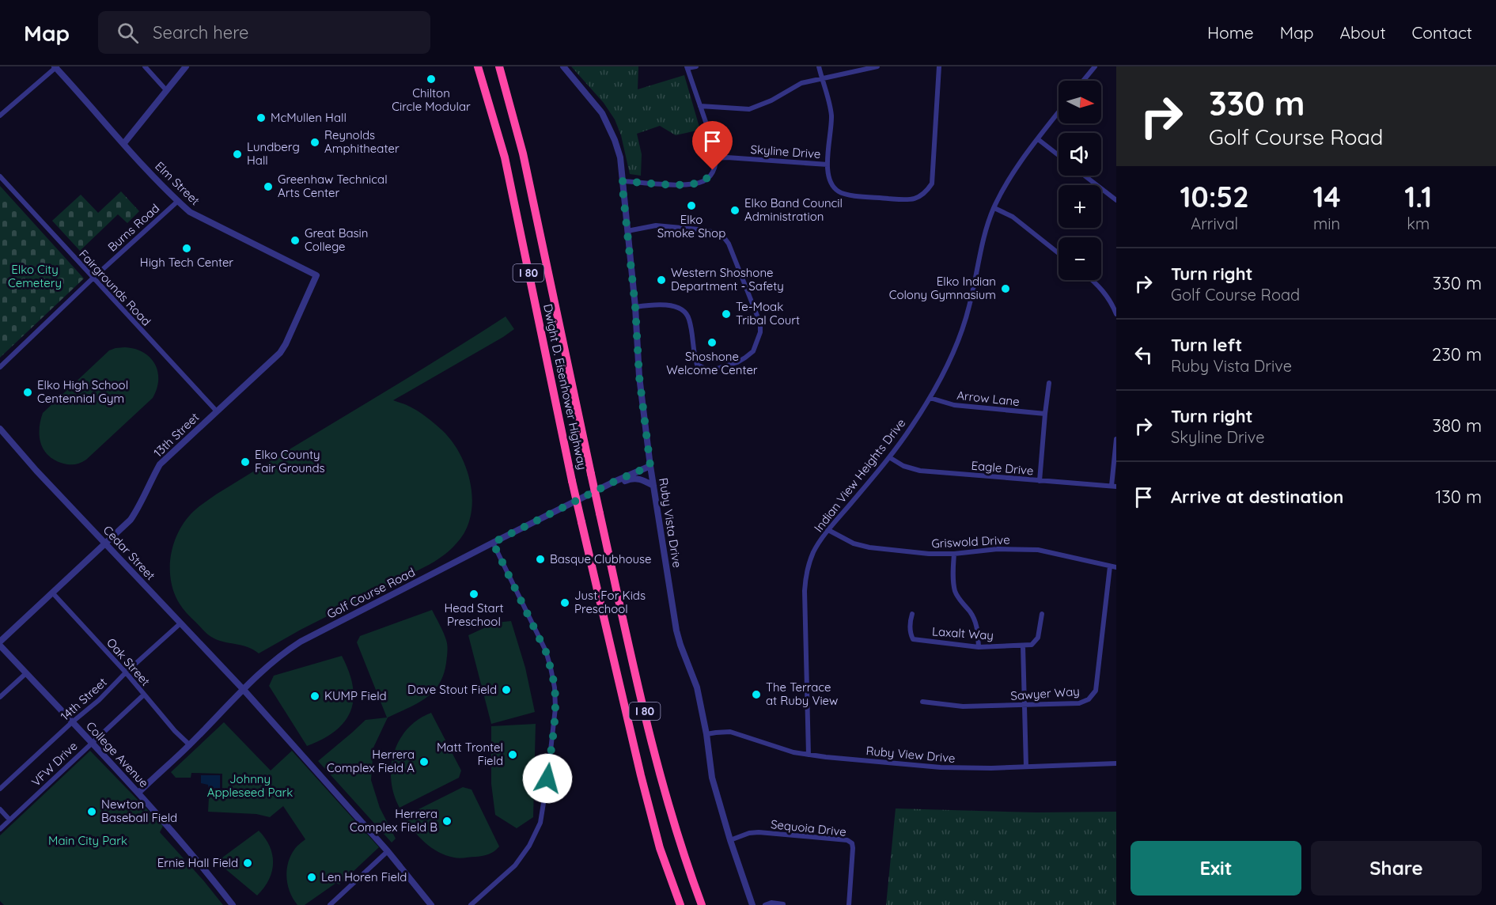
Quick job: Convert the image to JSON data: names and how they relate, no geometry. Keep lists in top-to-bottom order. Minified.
{"streets":{"highway":["I 80","Dwight D. Eisenhower Highway"],"street":["Skyline Drive","Elm Street","Burns Road","Fairgrounds Road","Arrow Lane","13th Street","Eagle Drive","Indian View Heights Drive","Ruby Vista Drive","Griswold Drive","Cedar Street","Golf Course Road","Laxalt Way","Oak Street","Sawyer Way","14th Street","College Avenue","Ruby View Drive","VFW Drive","Sequoia Drive"]},"crossings":[["Elm Street","Burns Road"],["Elm Street","13th Street"],["Burns Road","Fairgrounds Road"],["Fairgrounds Road","13th Street"],["Arrow Lane","Indian View Heights Drive"],["13th Street","Cedar Street"],["13th Street","Oak Street"],["Eagle Drive","Indian View Heights Drive"],["Indian View Heights Drive","Griswold Drive"],["Indian View Heights Drive","Ruby View Drive"],["Ruby Vista Drive","Golf Course Road"],["Ruby Vista Drive","Ruby View Drive"],["Ruby Vista Drive","Sequoia Drive"],["Griswold Drive","Sawyer Way"],["Cedar Street","Golf Course Road"],["Cedar Street","14th Street"],["Golf Course Road","Oak Street"],["Golf Course Road","College Avenue"],["Oak Street","14th Street"],["Oak Street","VFW Drive"],["14th Street","College Avenue"],["College Avenue","VFW Drive"]],"parks":["Elko City Cemetery","Johnny Appleseed Park","Main City Park"],"places":["Chilton Circle Modular","McMullen Hall","Reynolds Amphitheater","Lundberg Hall","Greenhaw Technical Arts Center","Elko Smoke Shop","Elko Band Council Administration","Great Basin College","High Tech Center","Western Shoshone Department - Safety","Elko Indian Colony Gymnasium","Te-Moak Tribal Court","Shoshone Welcome Center","Elko High School Centennial Gym","Elko County Fair Grounds","Basque Clubhouse","Head Start Preschool","Just For Kids Preschool","Dave Stout Field","The Terrace at Ruby View","KUMP Field","Matt Trontel Field","Herrera Complex Field A","Newton Baseball Field","Herrera Complex Field B","Ernie Hall Field","Len Horen Field"],"north":"right","page":{"header":"Map","search":"Search here","nav":["Home","Map","About","Contact"],"turn":["330 m","Golf Course Road"],"map_buttons":["+","−"],"eta":["10:52","Arrival","14","min","1.1","km"],"list":[{"name":"Turn right","note":"Golf Course Road","value":"330 m"},{"name":"Turn left","note":"Ruby Vista Drive","value":"230 m"},{"name":"Turn right","note":"Skyline Drive","value":"380 m"},{"name":"Arrive at destination","value":"130 m"}],"buttons":["Exit","Share"]}}
